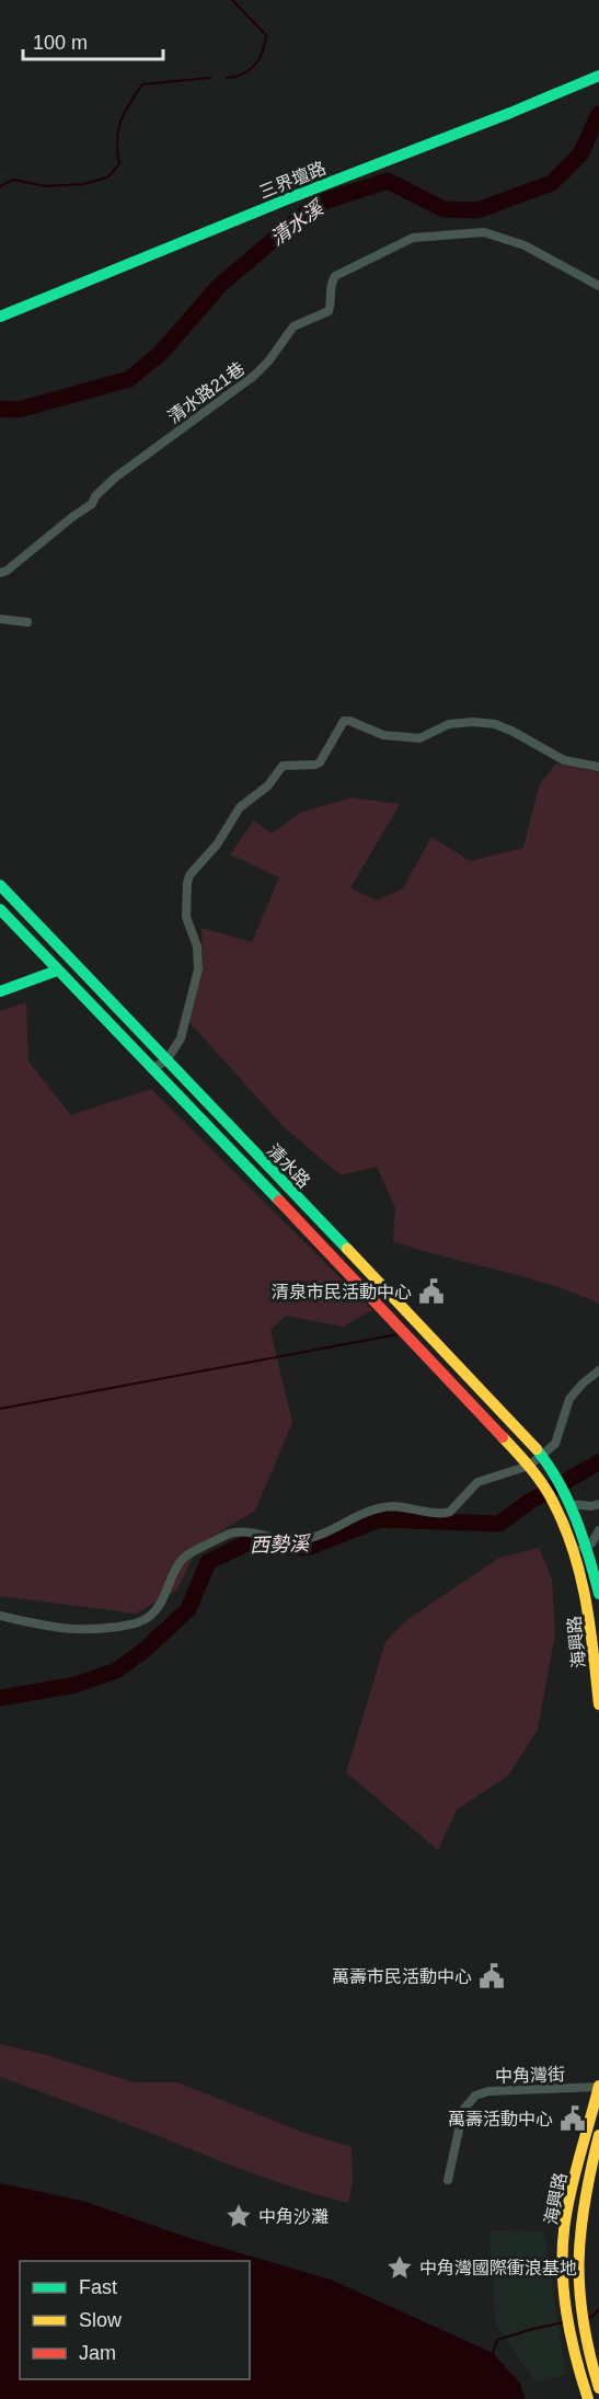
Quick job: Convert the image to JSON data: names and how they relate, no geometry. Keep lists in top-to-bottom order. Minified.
{"streets":{"main road":["三界壇路","清水路","海興路"],"street":["清水路21巷","中角灣街"]},"crossings":[["清水路","海興路"],["海興路","中角灣街"]],"water":["清水溪","西勢溪"],"places":{"public building":["清泉市民活動中心","萬壽市民活動中心","萬壽活動中心"],"place":["中角沙灘","中角灣國際衝浪基地"]},"legend":["Fast","Slow","Jam"],"scale_bar":"100 m"}
